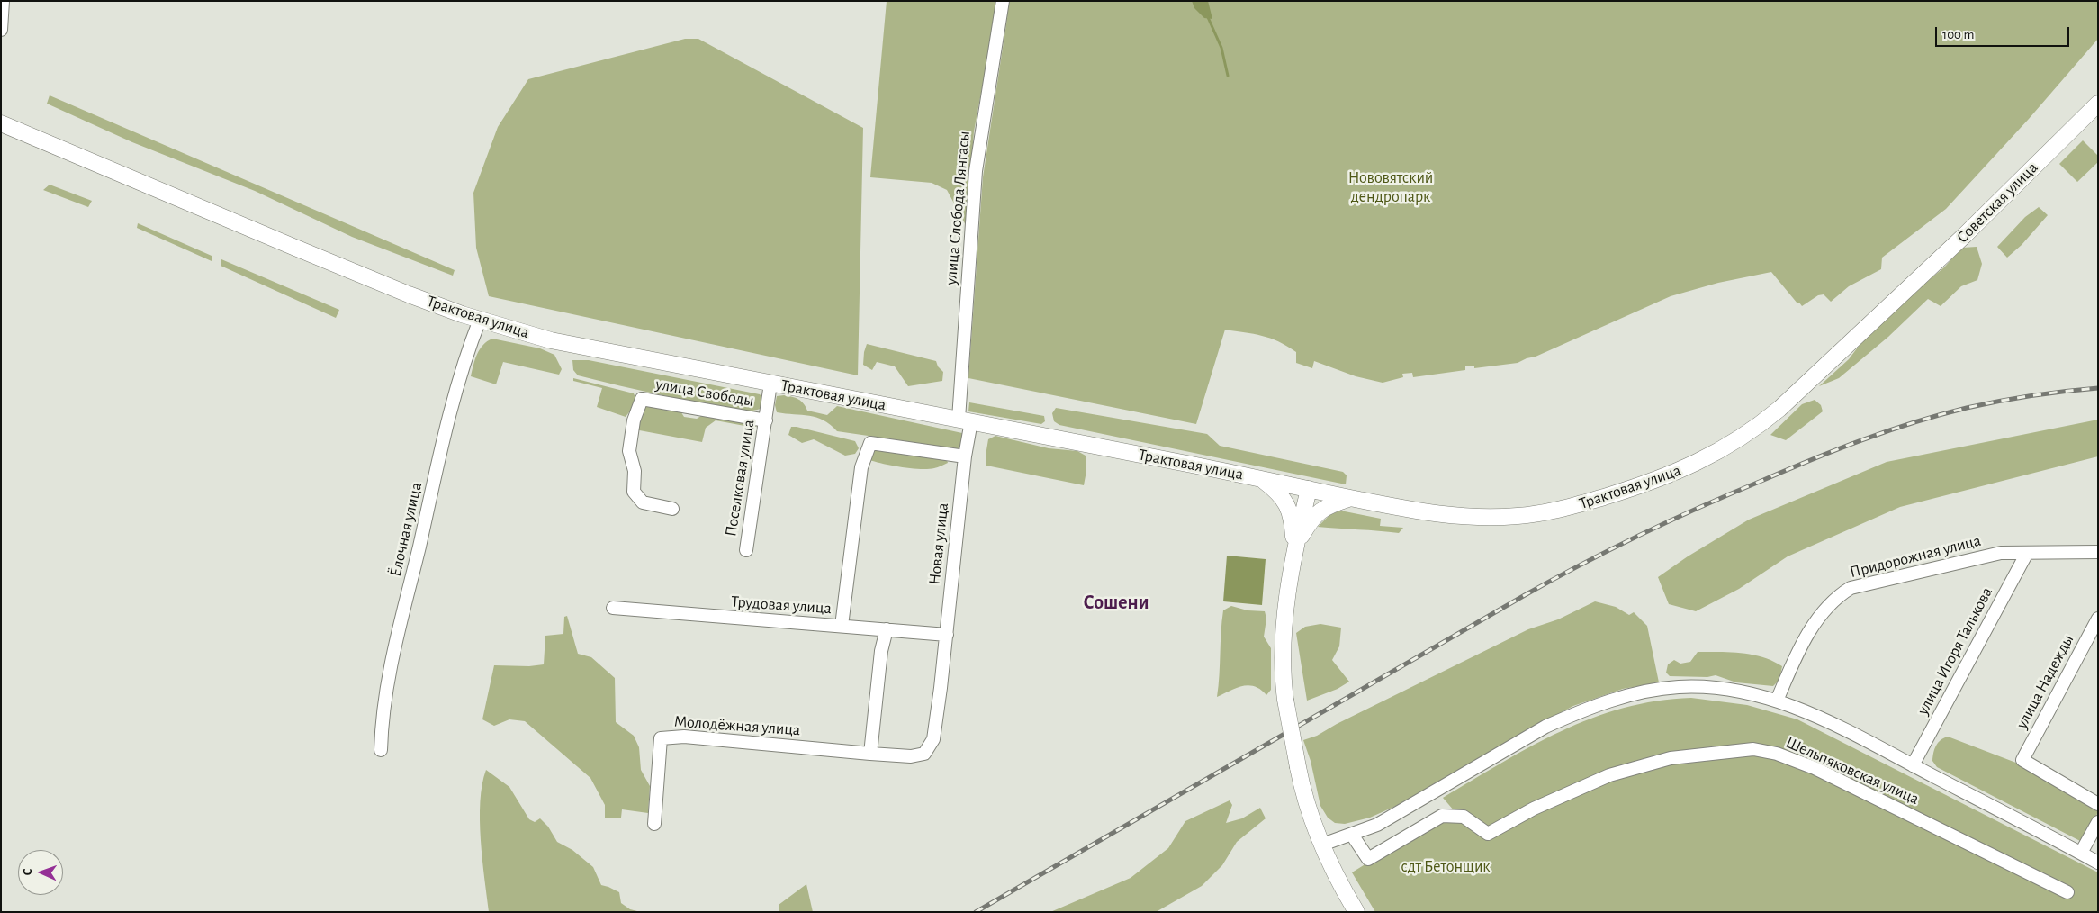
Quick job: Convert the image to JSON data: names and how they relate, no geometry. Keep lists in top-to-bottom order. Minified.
{"streets":{"main road":["Советская улица","Трактовая улица"],"street":["улица Слобода Лянгасы","улица Свободы","Поселковая улица","Ёлочная улица","Новая улица","Придорожная улица","Трудовая улица","улица Игоря Талькова","улица Надежды","Молодёжная улица","Шельпяковская улица"]},"crossings":[["Советская улица","Трактовая улица"],["улица Слобода Лянгасы","Трактовая улица"],["улица Слобода Лянгасы","Новая улица"],["Трактовая улица","Поселковая улица"],["Трактовая улица","Ёлочная улица"],["улица Свободы","Поселковая улица"],["Новая улица","Трудовая улица"],["Новая улица","Молодёжная улица"],["Придорожная улица","улица Игоря Талькова"],["Трудовая улица","Молодёжная улица"]],"districts":["Сошени"],"parks":["Нововятский дендропарк","сдт Бетонщик"],"scale_bar":"100 m","north":"left"}
